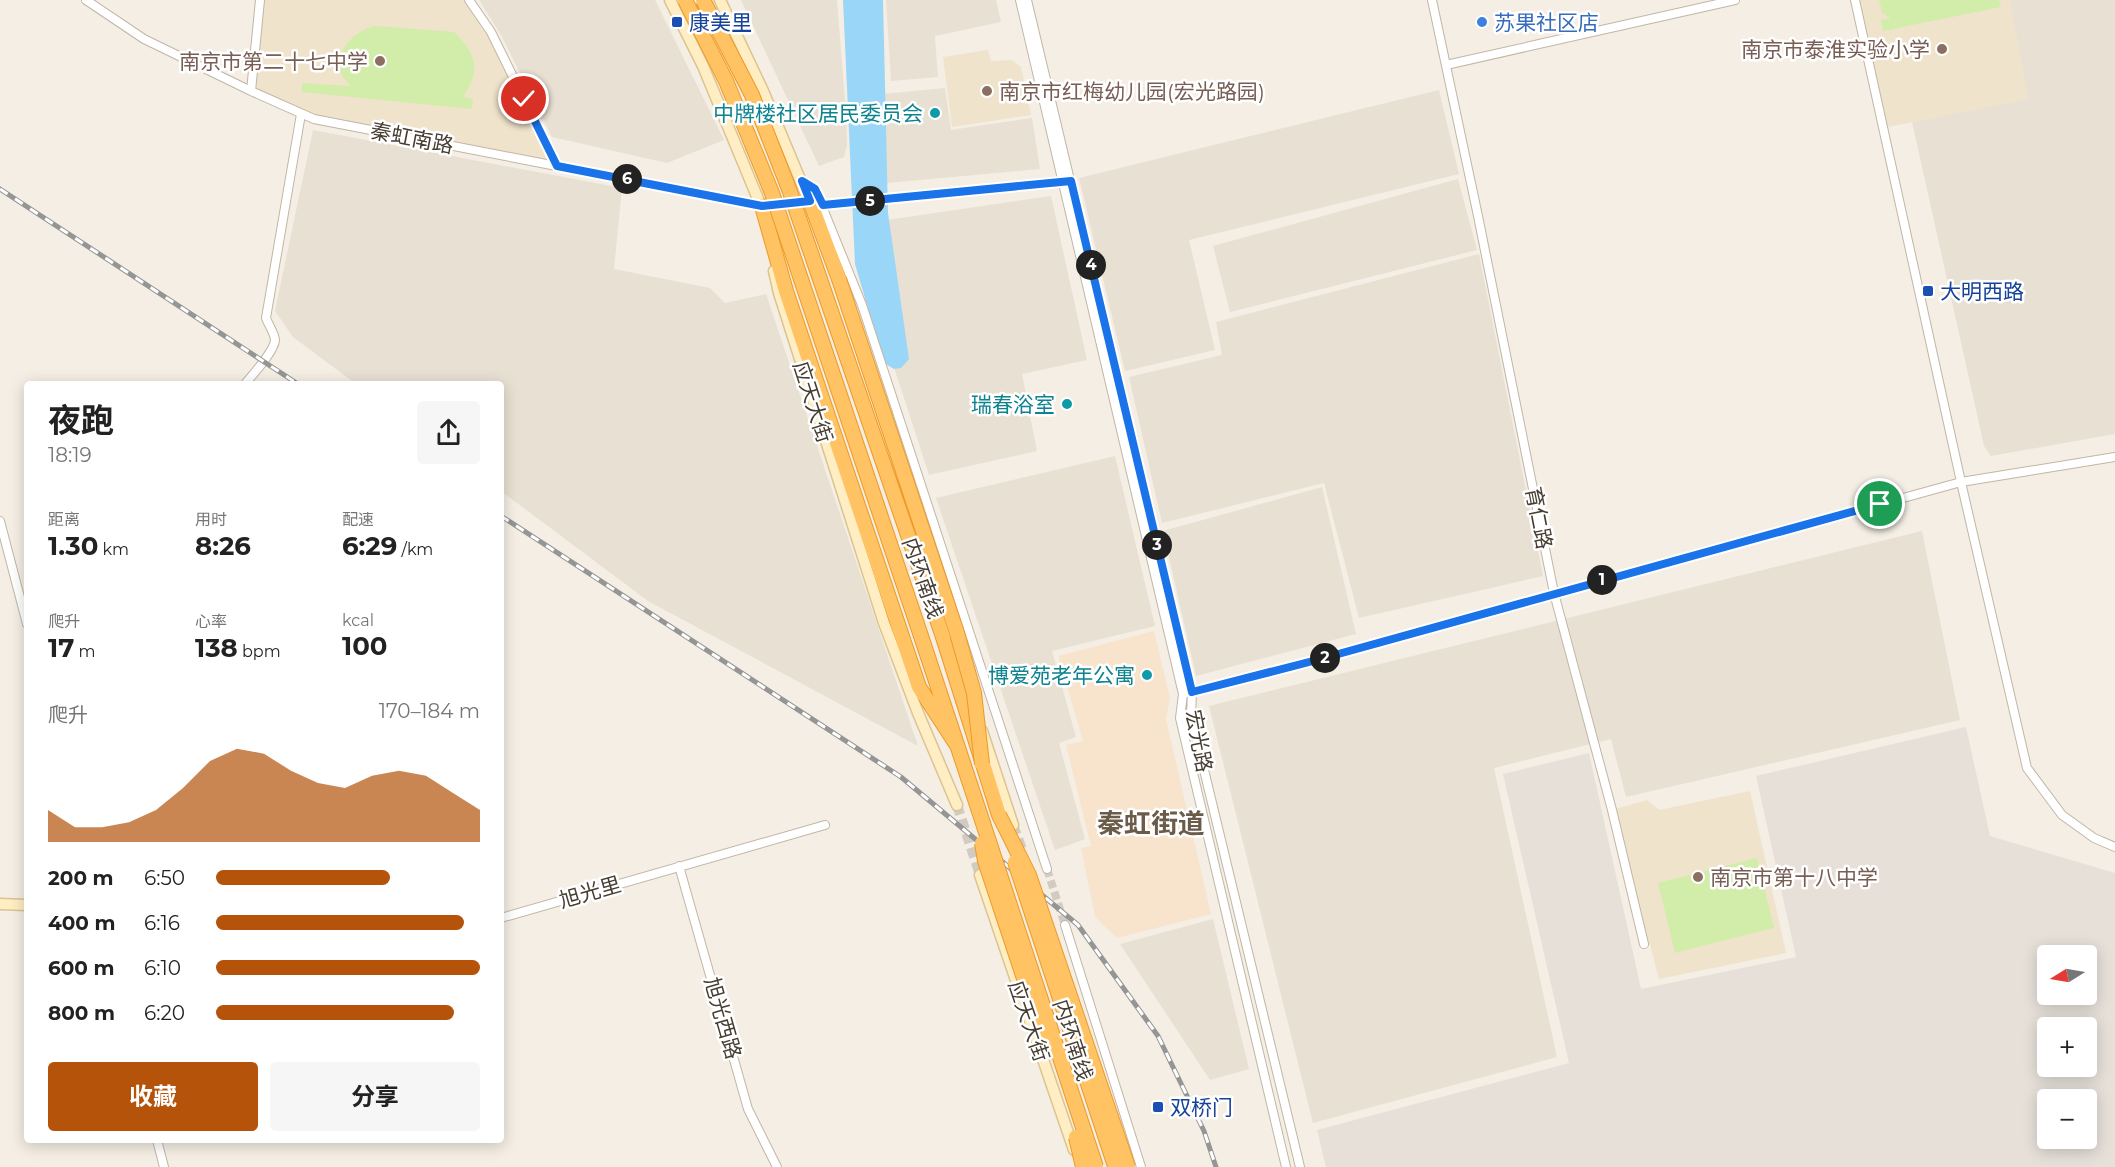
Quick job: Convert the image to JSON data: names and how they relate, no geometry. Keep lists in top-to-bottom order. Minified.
{"streets":{"highway":["内环南线"],"main road":["应天大街"],"street":["秦虹南路","育仁路","宏光路","旭光里","旭光西路"]},"crossings":[["秦虹南路","应天大街"],["旭光里","旭光西路"]],"districts":["秦虹街道"],"places":{"transit":["康美里","大明西路","双桥门"],"other":["苏果社区店","南京市泰淮实验小学","南京市第二十七中学","南京市红梅幼儿园(宏光路园)","中牌楼社区居民委员会","瑞春浴室","博爱苑老年公寓","南京市第十八中学"]},"north":"left","page":{"pins":["6","5","4","3","1","2"],"heading":["夜跑","18:19"],"stats":[["距离","1.30 km"],["用时","8:26"],["配速","6:29 /km"],["爬升","17 m"],["心率","138 bpm"],["kcal","100"]],"chart":["爬升","170–184 m"],"list":[{"name":"200 m","note":"6:50"},{"name":"400 m","note":"6:16"},{"name":"600 m","note":"6:10"},{"name":"800 m","note":"6:20"}],"map_buttons":["+","−"],"buttons":["收藏","分享"]}}
